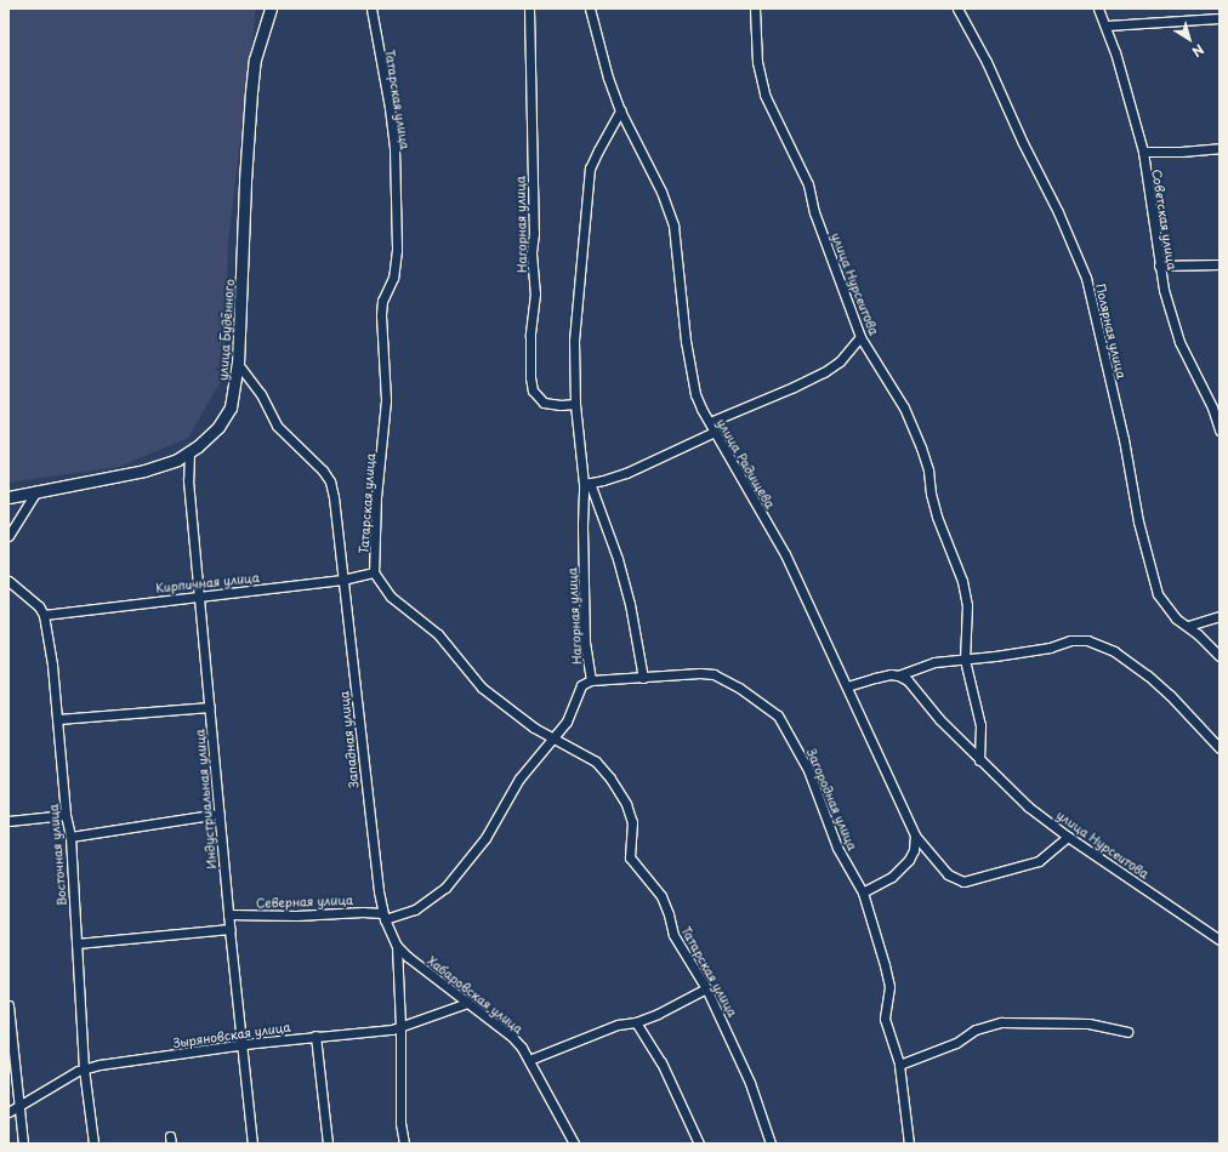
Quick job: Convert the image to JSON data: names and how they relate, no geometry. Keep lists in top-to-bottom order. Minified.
{"streets":{"street":["Татарская улица","Советская улица","Нагорная улица","улица Нурсеитова","улица Будённого","Полярная улица","улица Радищева","Кирпичная улица","Западная улица","Индустриальная улица","Загородная улица","Восточная улица","Северная улица","Хабаровская улица","Зыряновская улица"]},"crossings":[["Татарская улица","Кирпичная улица"],["Татарская улица","Северная улица"],["Нагорная улица","улица Радищева"],["Нагорная улица","Загородная улица"],["Нагорная улица","Северная улица"],["улица Нурсеитова","улица Радищева"],["улица Будённого","Западная улица"],["улица Будённого","Индустриальная улица"],["Кирпичная улица","Западная улица"],["Кирпичная улица","Индустриальная улица"],["Кирпичная улица","Восточная улица"],["Западная улица","Северная улица"],["Западная улица","Хабаровская улица"],["Западная улица","Зыряновская улица"],["Индустриальная улица","Северная улица"],["Индустриальная улица","Зыряновская улица"],["Загородная улица","Северная улица"],["Восточная улица","Зыряновская улица"],["Хабаровская улица","Зыряновская улица"]],"north":"bottom right"}
